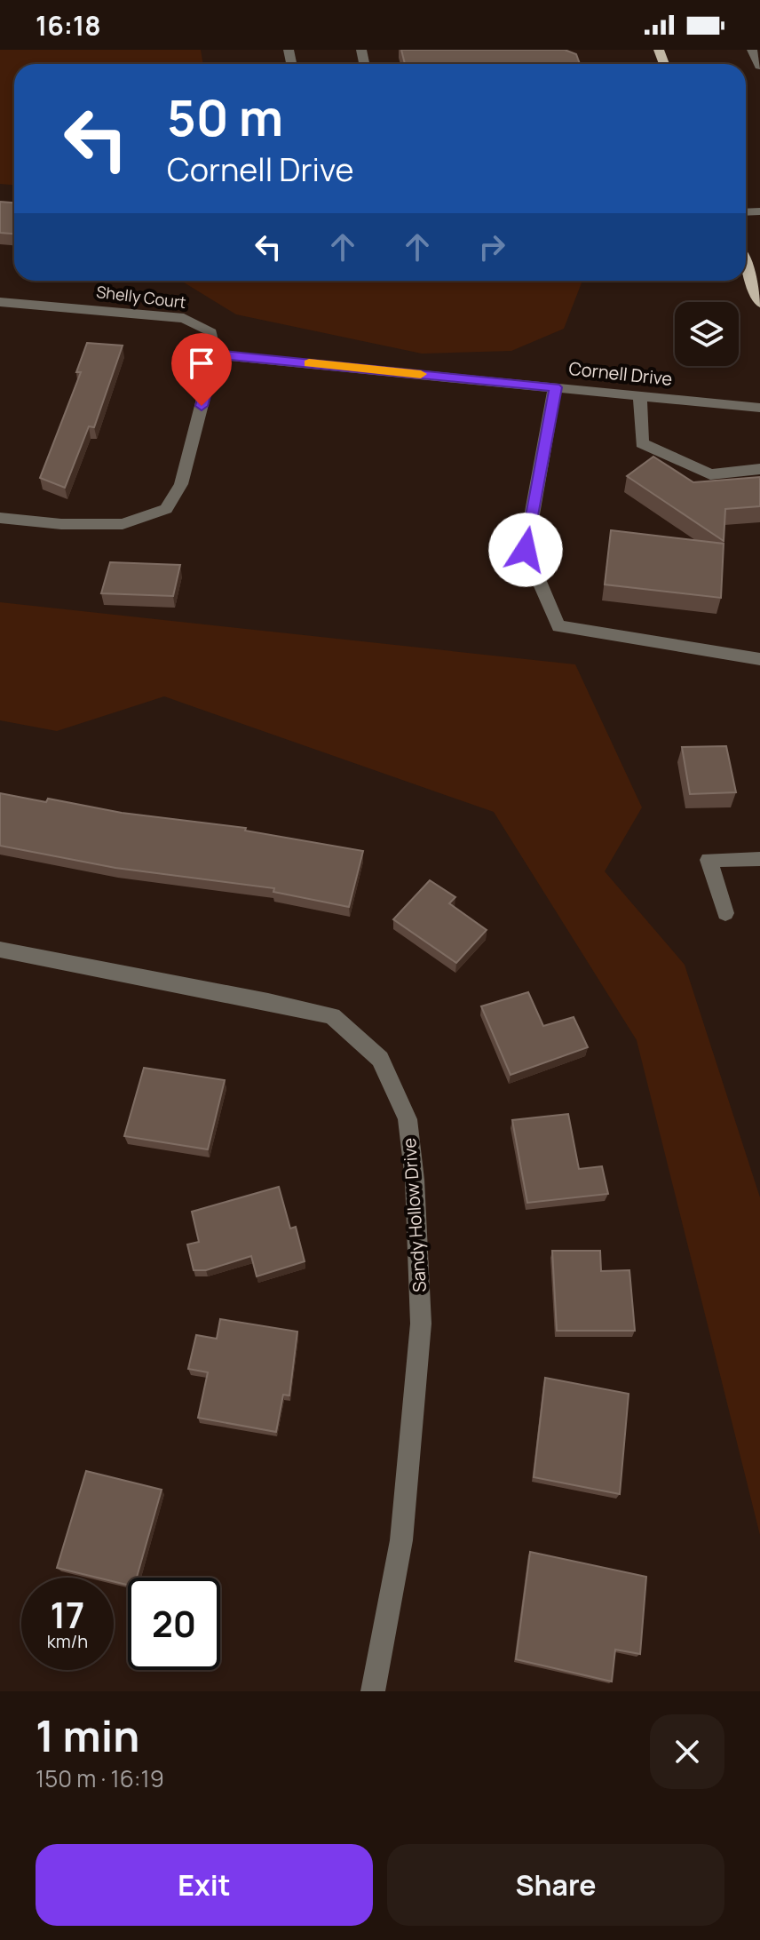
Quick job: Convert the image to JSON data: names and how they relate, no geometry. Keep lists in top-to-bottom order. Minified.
{"streets":{"street":["Shelly Court","Cornell Drive","Sandy Hollow Drive"]},"crossings":[["Shelly Court","Cornell Drive"]],"page":{"status":"16:18","turn":["50 m","Cornell Drive"],"speed":"17 km/h","limit":"20","heading":["1 min","150 m · 16:19"],"buttons":["Exit","Share"]}}
